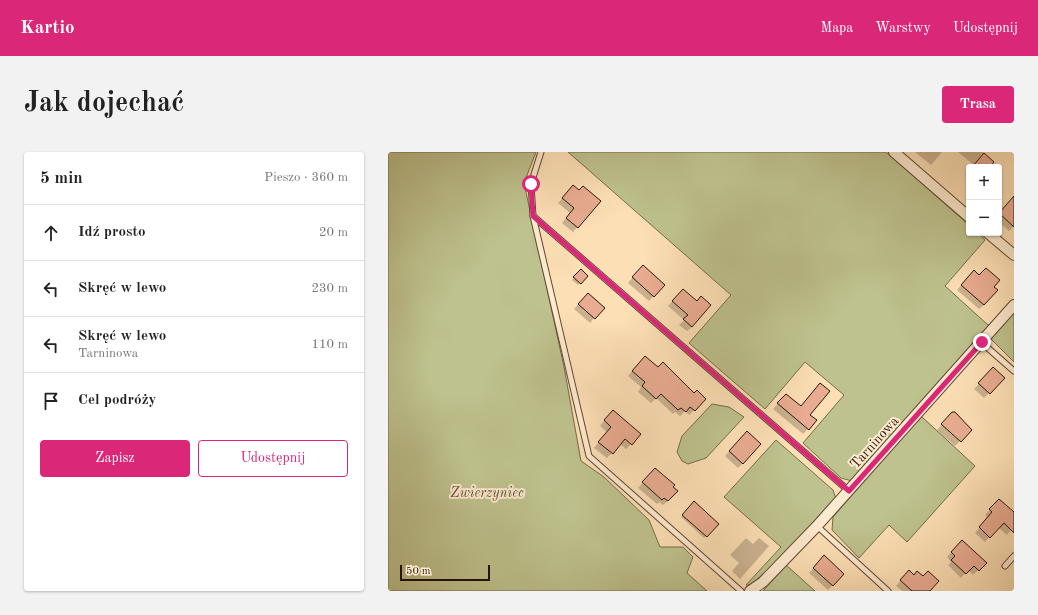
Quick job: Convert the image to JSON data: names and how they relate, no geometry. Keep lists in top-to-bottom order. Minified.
{"streets":{"street":["Tarninowa"]},"parks":["Zwierzyniec"],"scale_bar":"50 m","page":{"header":"Kartio","nav":["Mapa","Warstwy","Udostępnij"],"buttons":["Trasa",["Zapisz","Udostępnij"]],"title":"Jak dojechać","heading":["5 min","Pieszo · 360 m"],"map_buttons":["+","−"],"list":[["Idź prosto","20 m"],["Skręć w lewo","230 m"],["Skręć w lewo","Tarninowa","110 m"],"Cel podróży"],"scale":"50 m"}}
